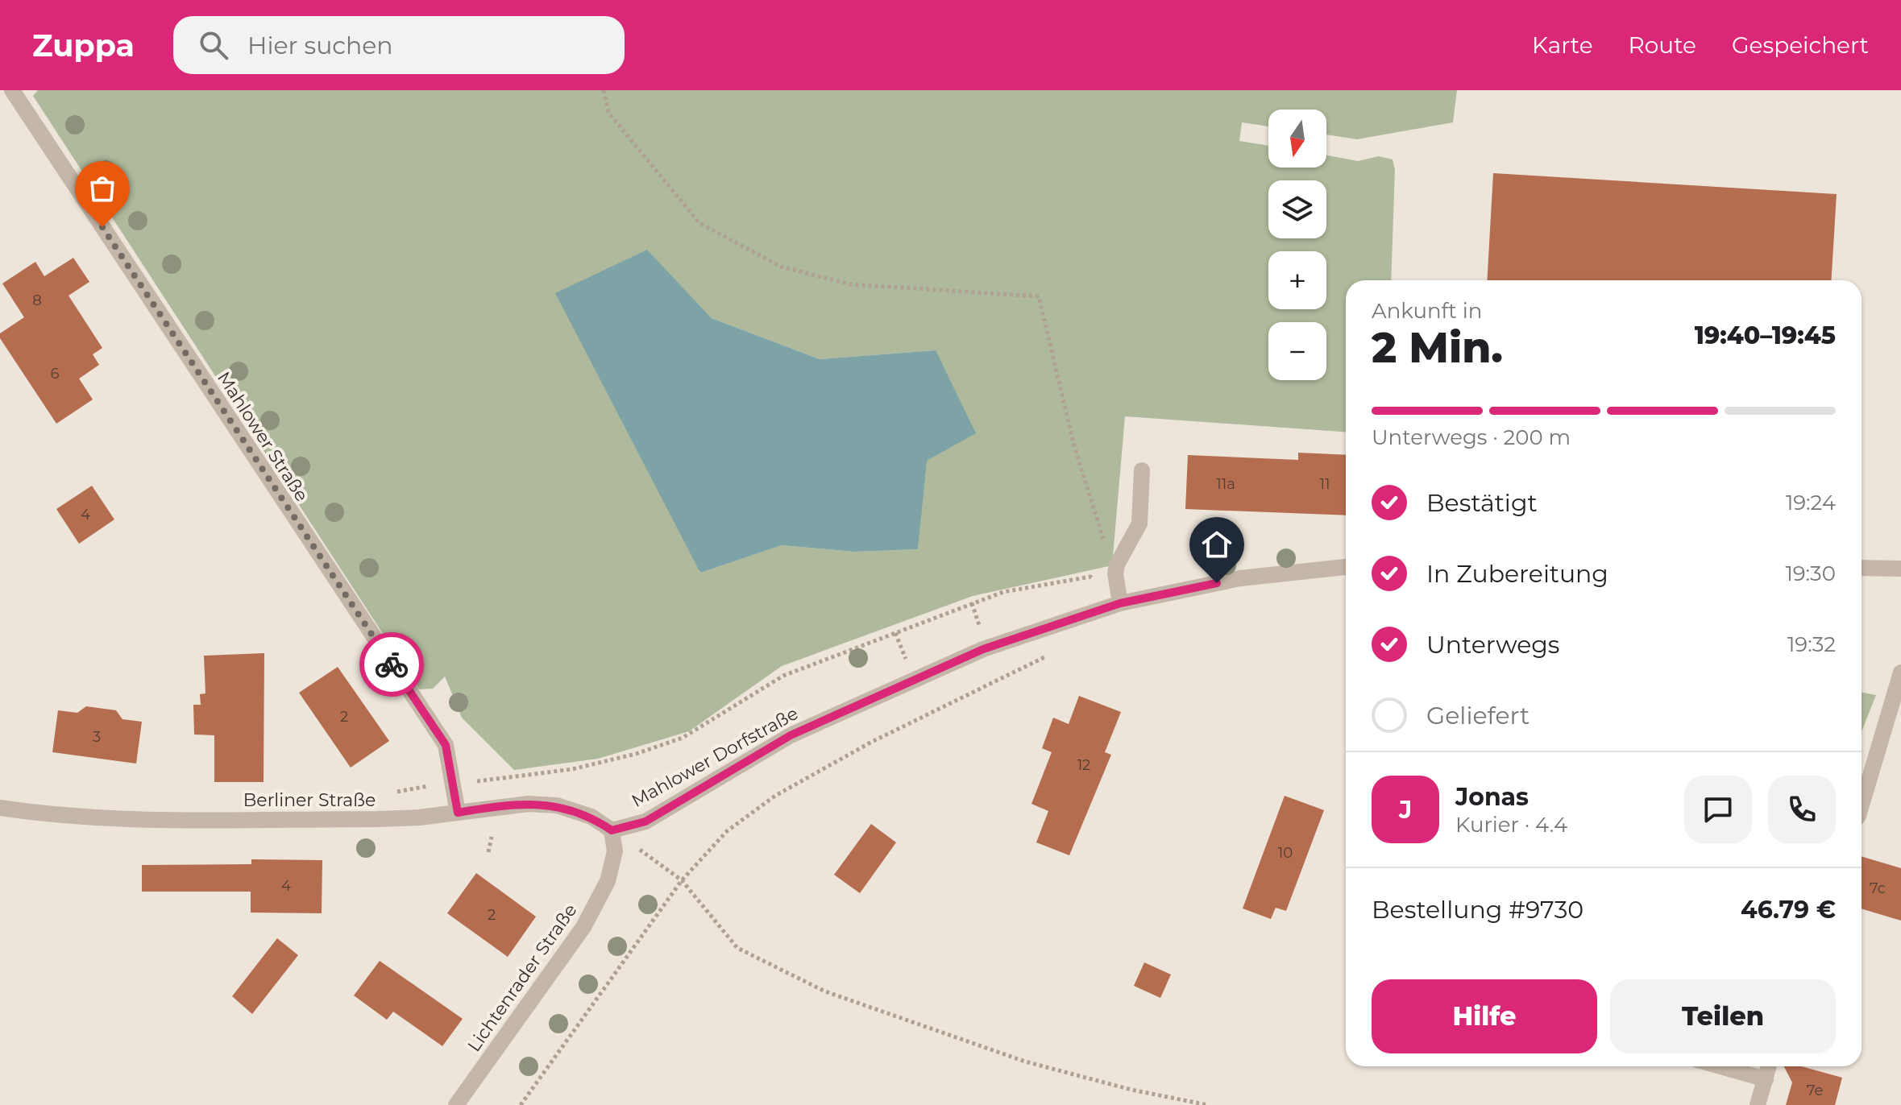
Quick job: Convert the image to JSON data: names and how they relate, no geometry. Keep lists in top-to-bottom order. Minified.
{"streets":{"street":["Mahlower Straße","Mahlower Dorfstraße","Berliner Straße","Lichtenrader Straße"]},"crossings":[["Mahlower Straße","Berliner Straße"],["Mahlower Dorfstraße","Berliner Straße"],["Mahlower Dorfstraße","Lichtenrader Straße"],["Berliner Straße","Lichtenrader Straße"]],"house_numbers":["8","6","11a","11","4","2","3","12","10","4","7c","2","7e"],"north":"bottom","page":{"header":"Zuppa","search":"Hier suchen","nav":["Karte","Route","Gespeichert"],"map_buttons":["+","−"],"heading":["2 Min.","Ankunft in","19:40–19:45"],"panel":["Jonas","Kurier · 4.4","Bestellung #9730","46.79 €"],"bar":"Unterwegs · 200 m","list":[["Bestätigt","19:24"],["In Zubereitung","19:30"],["Unterwegs","19:32"],"Geliefert"],"round":"J","buttons":["Hilfe","Teilen"]}}
